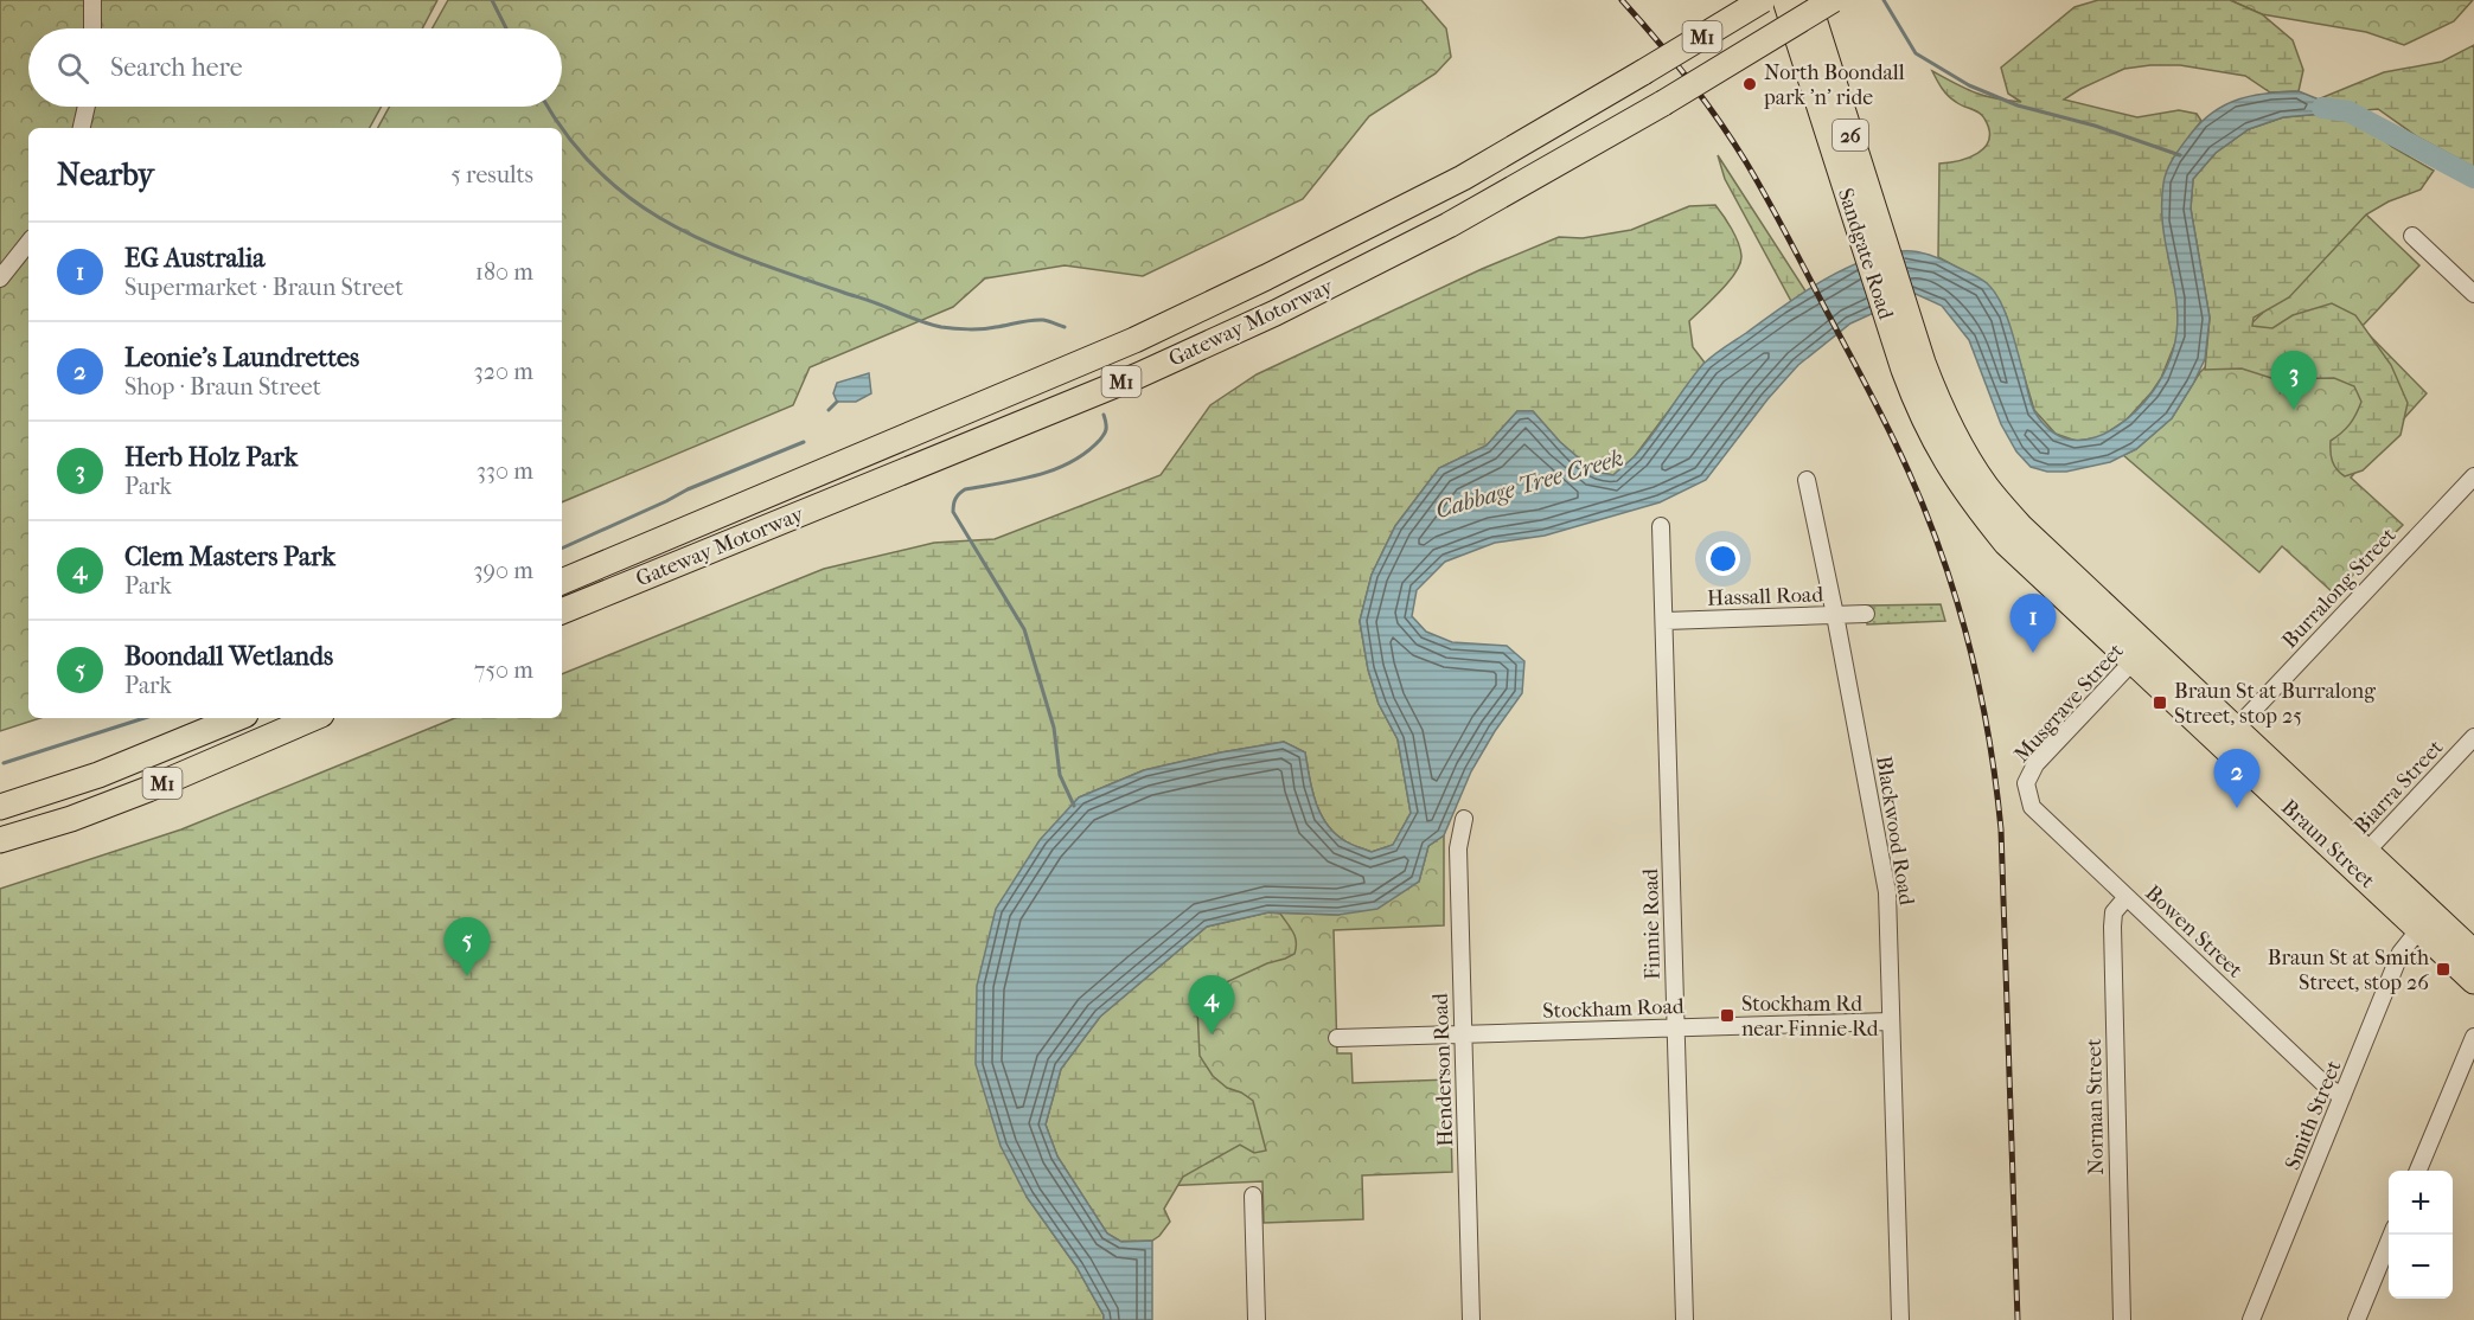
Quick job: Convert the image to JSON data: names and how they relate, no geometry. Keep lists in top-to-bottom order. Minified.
{"streets":{"highway":["M1","26","Sandgate Road","Gateway Motorway","Braun Street"],"street":["Burralong Street","Hassall Road","Musgrave Street","Biarra Street","Blackwood Road","Finnie Road","Bowen Street","Stockham Road","Henderson Road","Norman Street","Smith Street"]},"crossings":[["Sandgate Road","Braun Street"],["Burralong Street","Braun Street"],["Hassall Road","Blackwood Road"],["Hassall Road","Finnie Road"],["Musgrave Street","Braun Street"],["Musgrave Street","Bowen Street"],["Biarra Street","Braun Street"],["Blackwood Road","Stockham Road"],["Braun Street","Smith Street"],["Finnie Road","Stockham Road"],["Bowen Street","Norman Street"],["Bowen Street","Smith Street"],["Stockham Road","Henderson Road"]],"water":["Cabbage Tree Creek"],"places":{"other":["North Boondall park 'n' ride"],"transit":["Braun St at Burralong Street, stop 25","Braun St at Smith Street, stop 26","Stockham Rd near Finnie Rd"]},"page":{"search":"Search here","heading":["Nearby","5 results"],"list":[{"mark":"1","name":"EG Australia","note":"Supermarket · Braun Street","value":"180 m"},{"mark":"2","name":"Leonie's Laundrettes","note":"Shop · Braun Street","value":"320 m"},{"mark":"3","name":"Herb Holz Park","note":"Park","value":"330 m"},{"mark":"4","name":"Clem Masters Park","note":"Park","value":"390 m"},{"mark":"5","name":"Boondall Wetlands","note":"Park","value":"750 m"}],"pins":["3","1","2","5","4"],"map_buttons":["+","−"]}}
